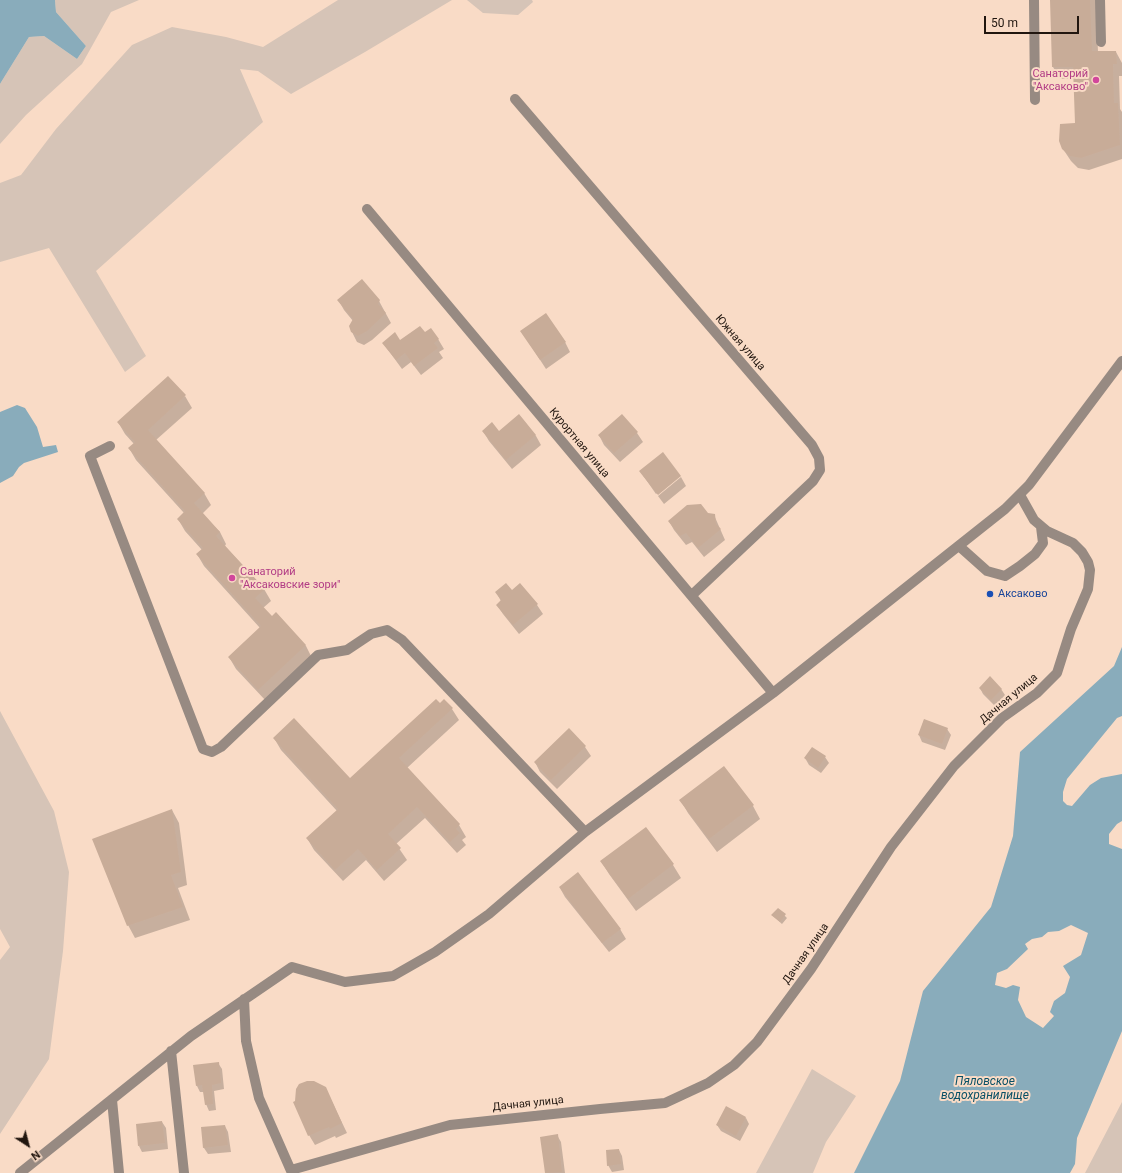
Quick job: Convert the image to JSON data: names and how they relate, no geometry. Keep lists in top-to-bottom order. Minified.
{"streets":{"street":["Южная улица","Курортная улица","Дачная улица"]},"crossings":[["Южная улица","Курортная улица"]],"water":["Пяловское водохранилище"],"places":["Санаторий \"Аксаково\"","Санаторий \"Аксаковские зори\"","Аксаково"],"scale_bar":"50 m","north":"bottom right"}
